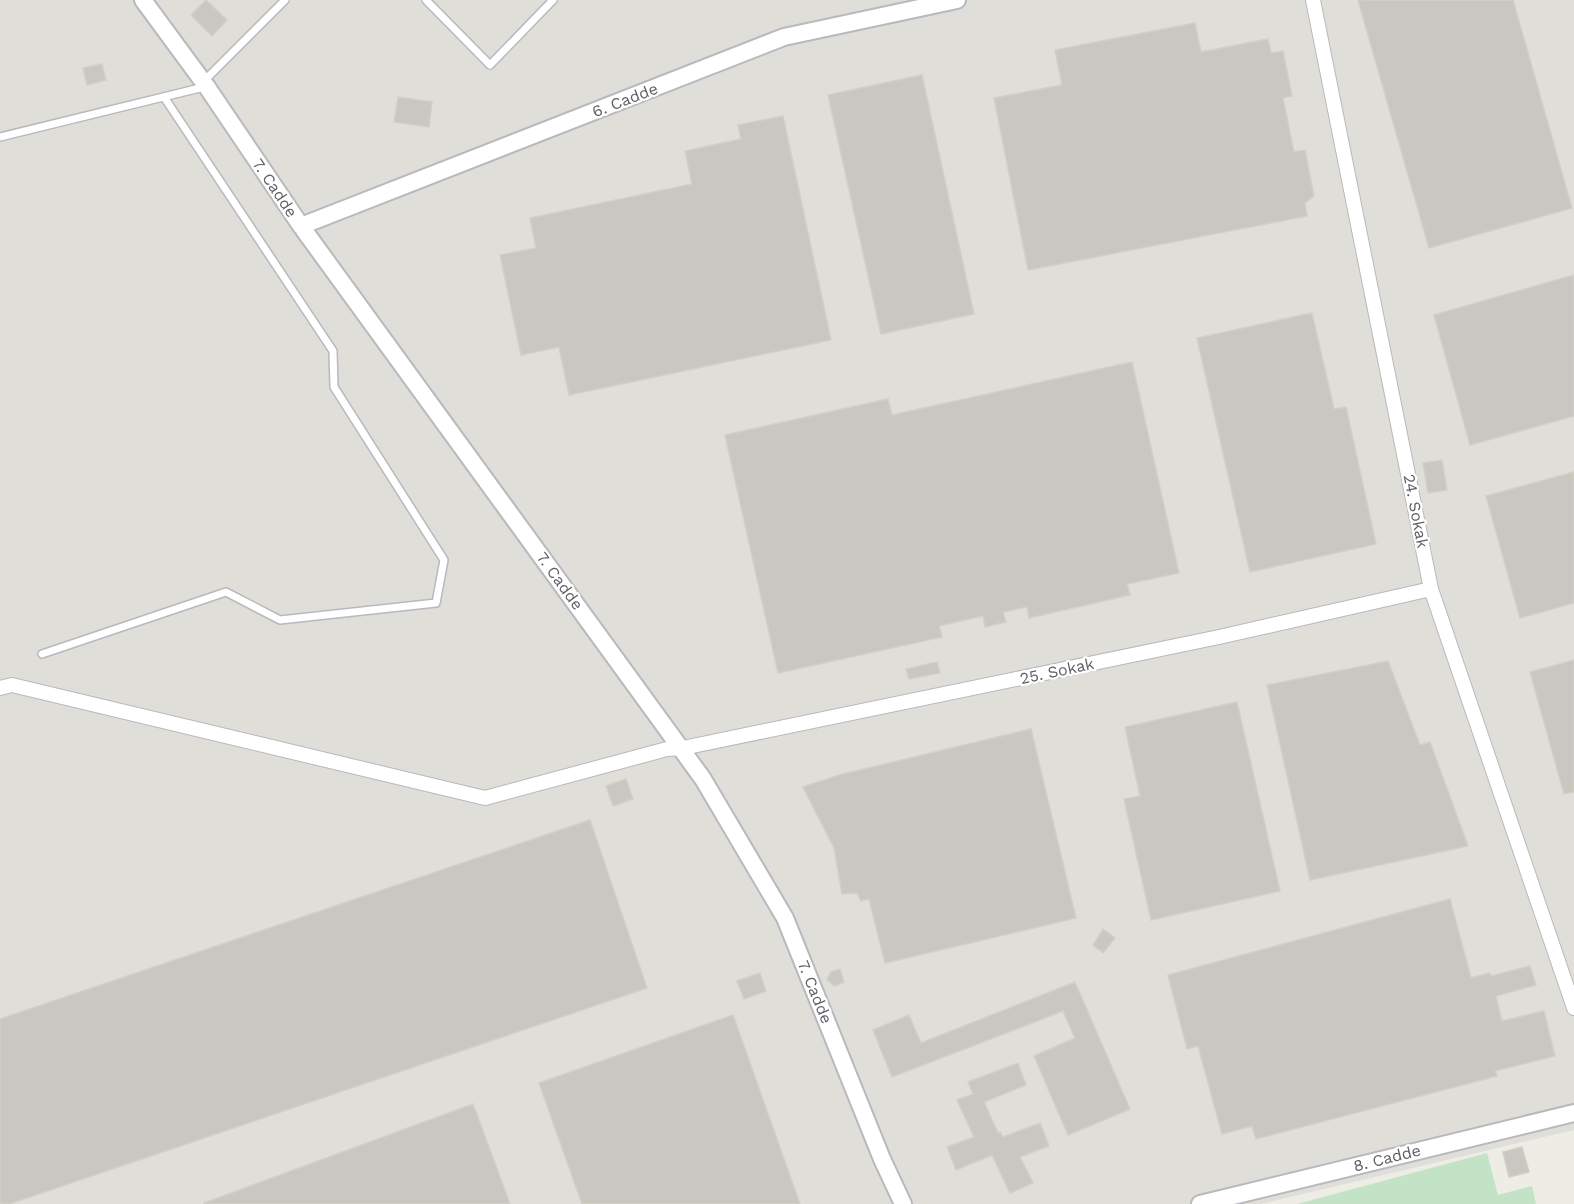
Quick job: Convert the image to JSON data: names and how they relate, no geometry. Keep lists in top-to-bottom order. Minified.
{"streets":{"street":["6. Cadde","7. Cadde","24. Sokak","25. Sokak","8. Cadde"]},"crossings":[["6. Cadde","7. Cadde"],["7. Cadde","25. Sokak"],["24. Sokak","25. Sokak"]]}
